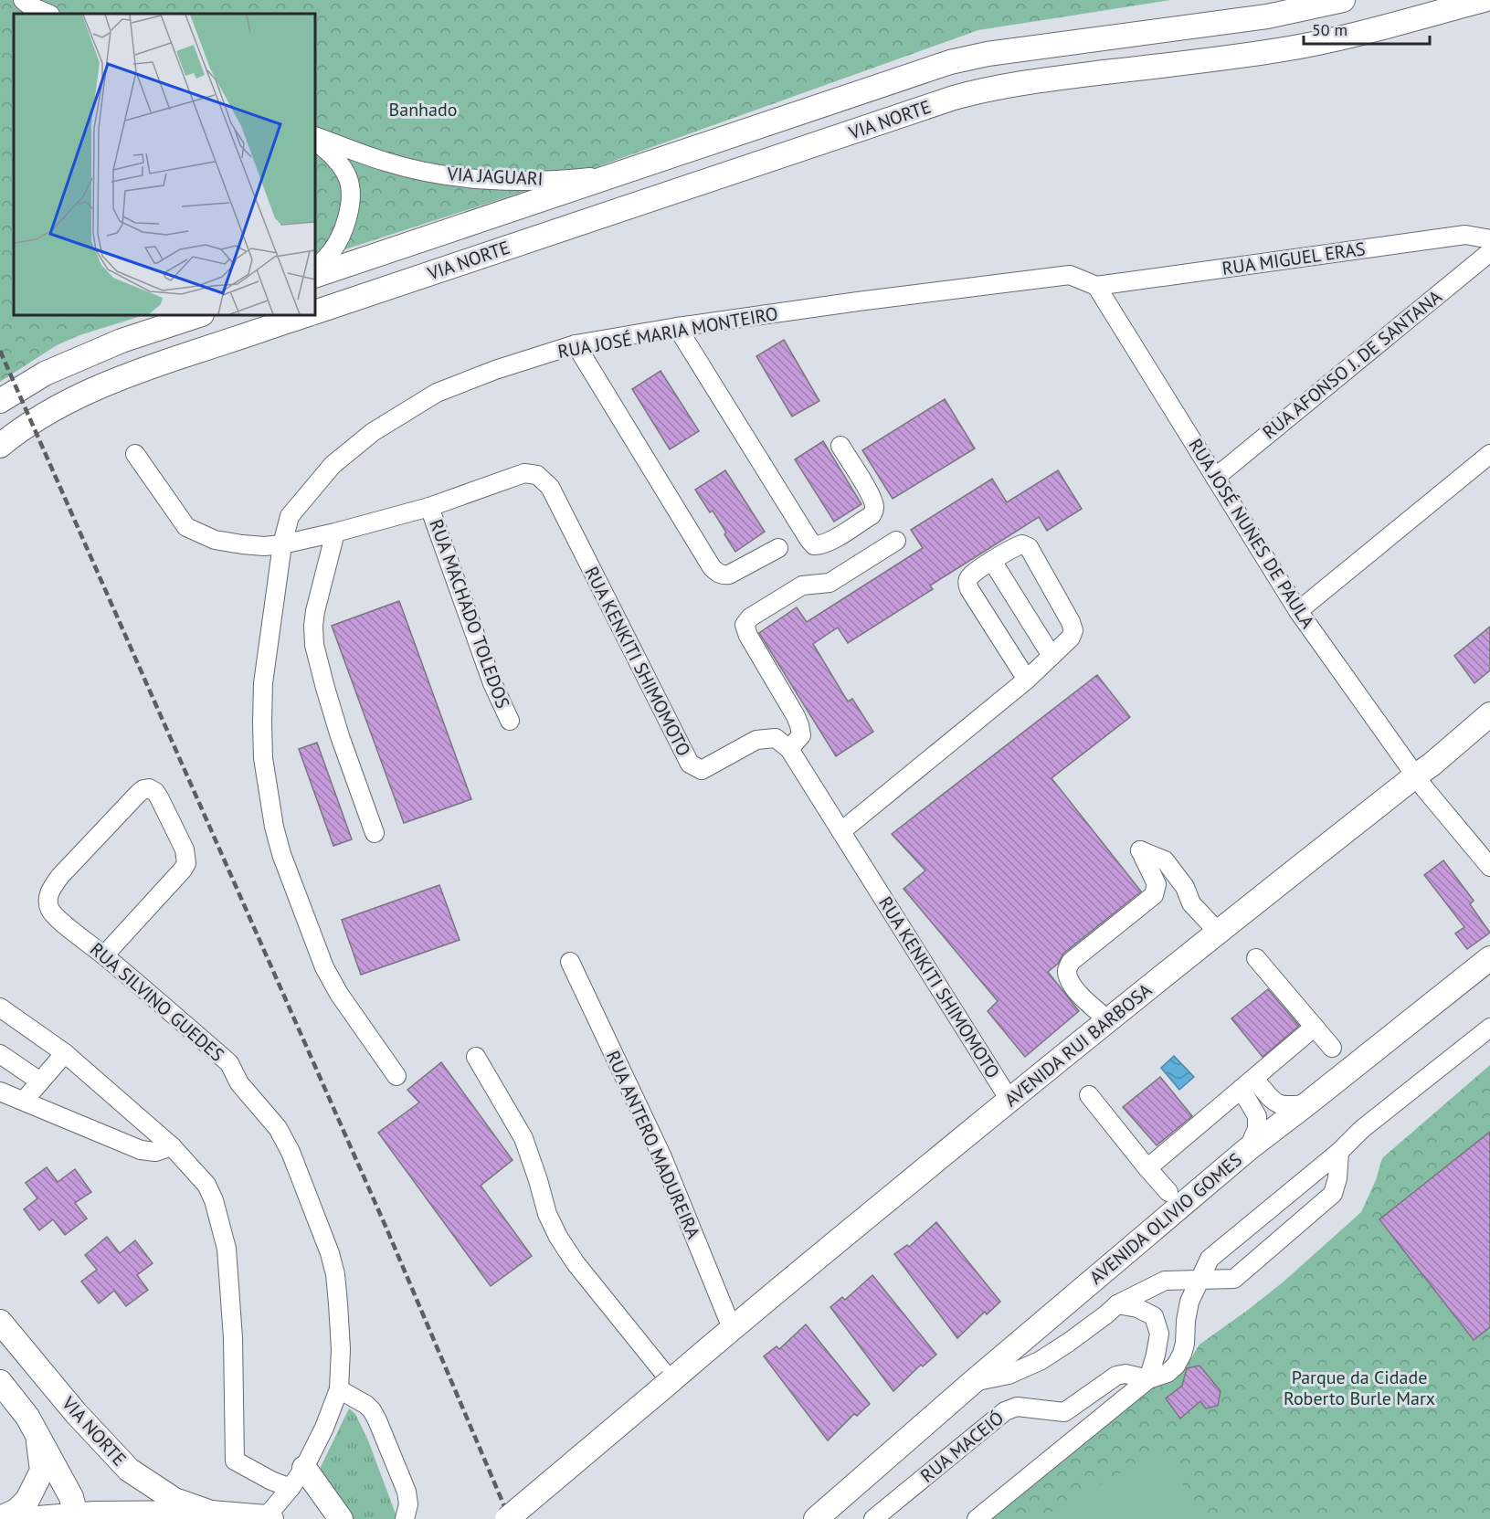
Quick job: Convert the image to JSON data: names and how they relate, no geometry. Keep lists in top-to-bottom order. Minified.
{"streets":{"main road":["VIA NORTE","AVENIDA RUI BARBOSA","AVENIDA OLIVIO GOMES"],"street":["VIA JAGUARI","RUA MIGUEL ERAS","RUA JOSÉ MARIA MONTEIRO","RUA AFONSO J. DE SANTANA","RUA JOSÉ NUNES DE PAULA","RUA MACHADO TOLEDOS","RUA KENKITI SHIMOMOTO","RUA SILVINO GUEDES","RUA ANTERO MADUREIRA","RUA MACEIÓ"]},"crossings":[["VIA NORTE","VIA JAGUARI"],["RUA MIGUEL ERAS","RUA JOSÉ MARIA MONTEIRO"],["RUA MIGUEL ERAS","RUA JOSÉ NUNES DE PAULA"],["RUA JOSÉ MARIA MONTEIRO","RUA JOSÉ NUNES DE PAULA"],["RUA JOSÉ MARIA MONTEIRO","RUA KENKITI SHIMOMOTO"],["RUA AFONSO J. DE SANTANA","RUA JOSÉ NUNES DE PAULA"],["RUA JOSÉ NUNES DE PAULA","AVENIDA RUI BARBOSA"],["RUA MACHADO TOLEDOS","RUA KENKITI SHIMOMOTO"],["RUA KENKITI SHIMOMOTO","AVENIDA RUI BARBOSA"],["AVENIDA RUI BARBOSA","RUA ANTERO MADUREIRA"]],"parks":["Banhado","Parque da Cidade Roberto Burle Marx"],"scale_bar":"50 m"}
